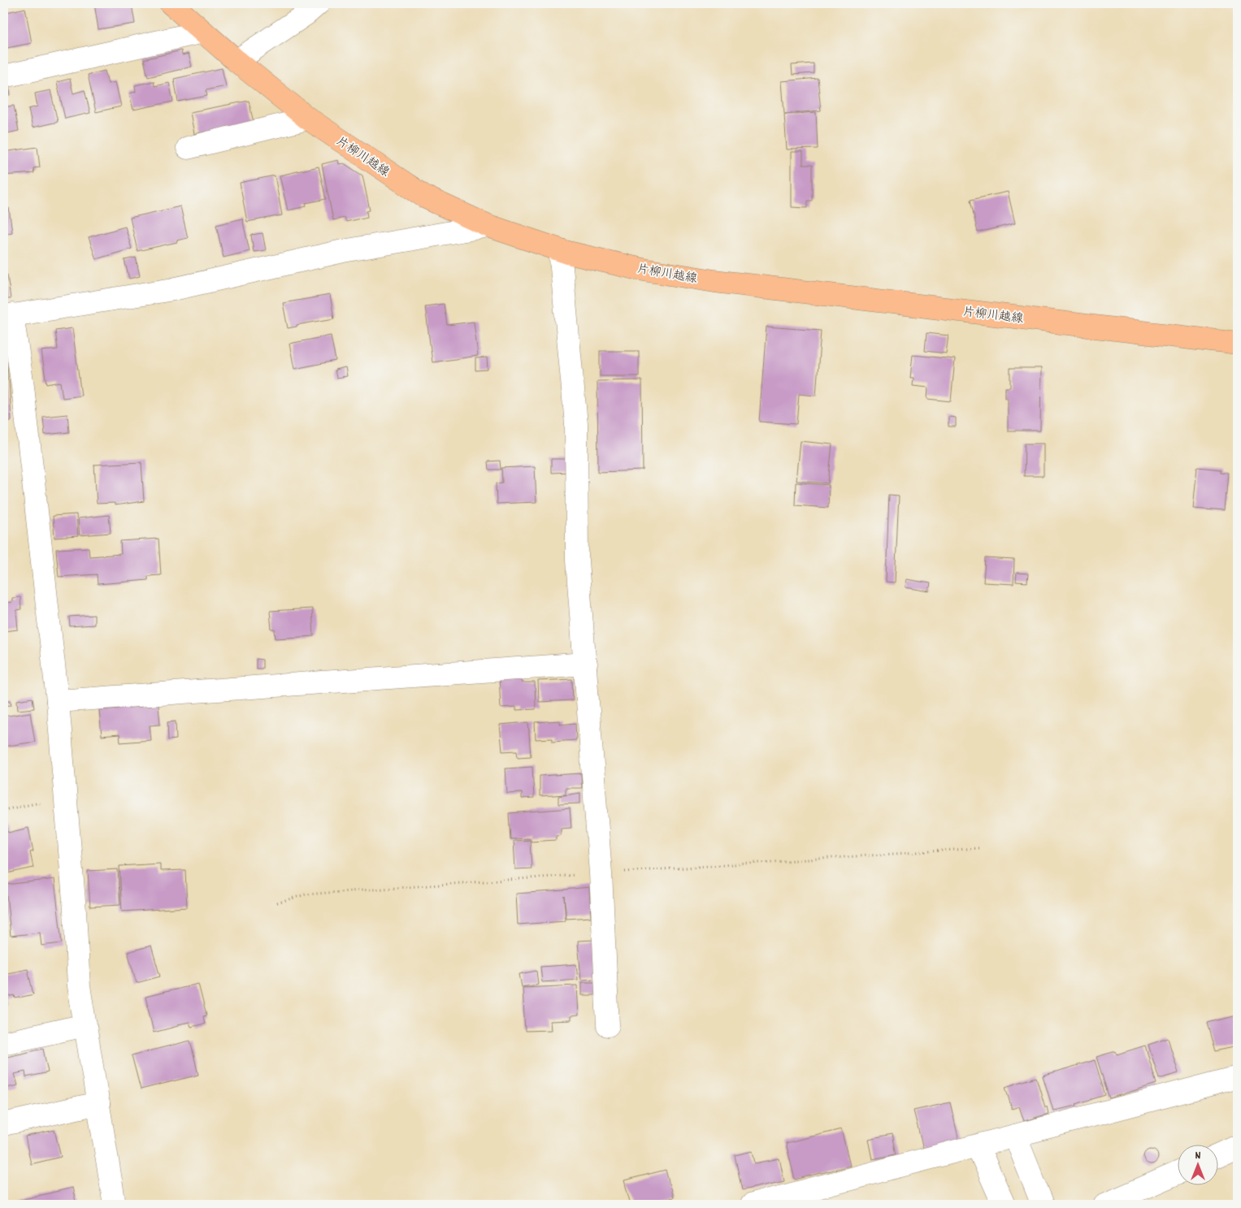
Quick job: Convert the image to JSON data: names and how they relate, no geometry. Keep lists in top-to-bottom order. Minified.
{"streets":{"main road":["片柳川越線"]},"north":"top"}
